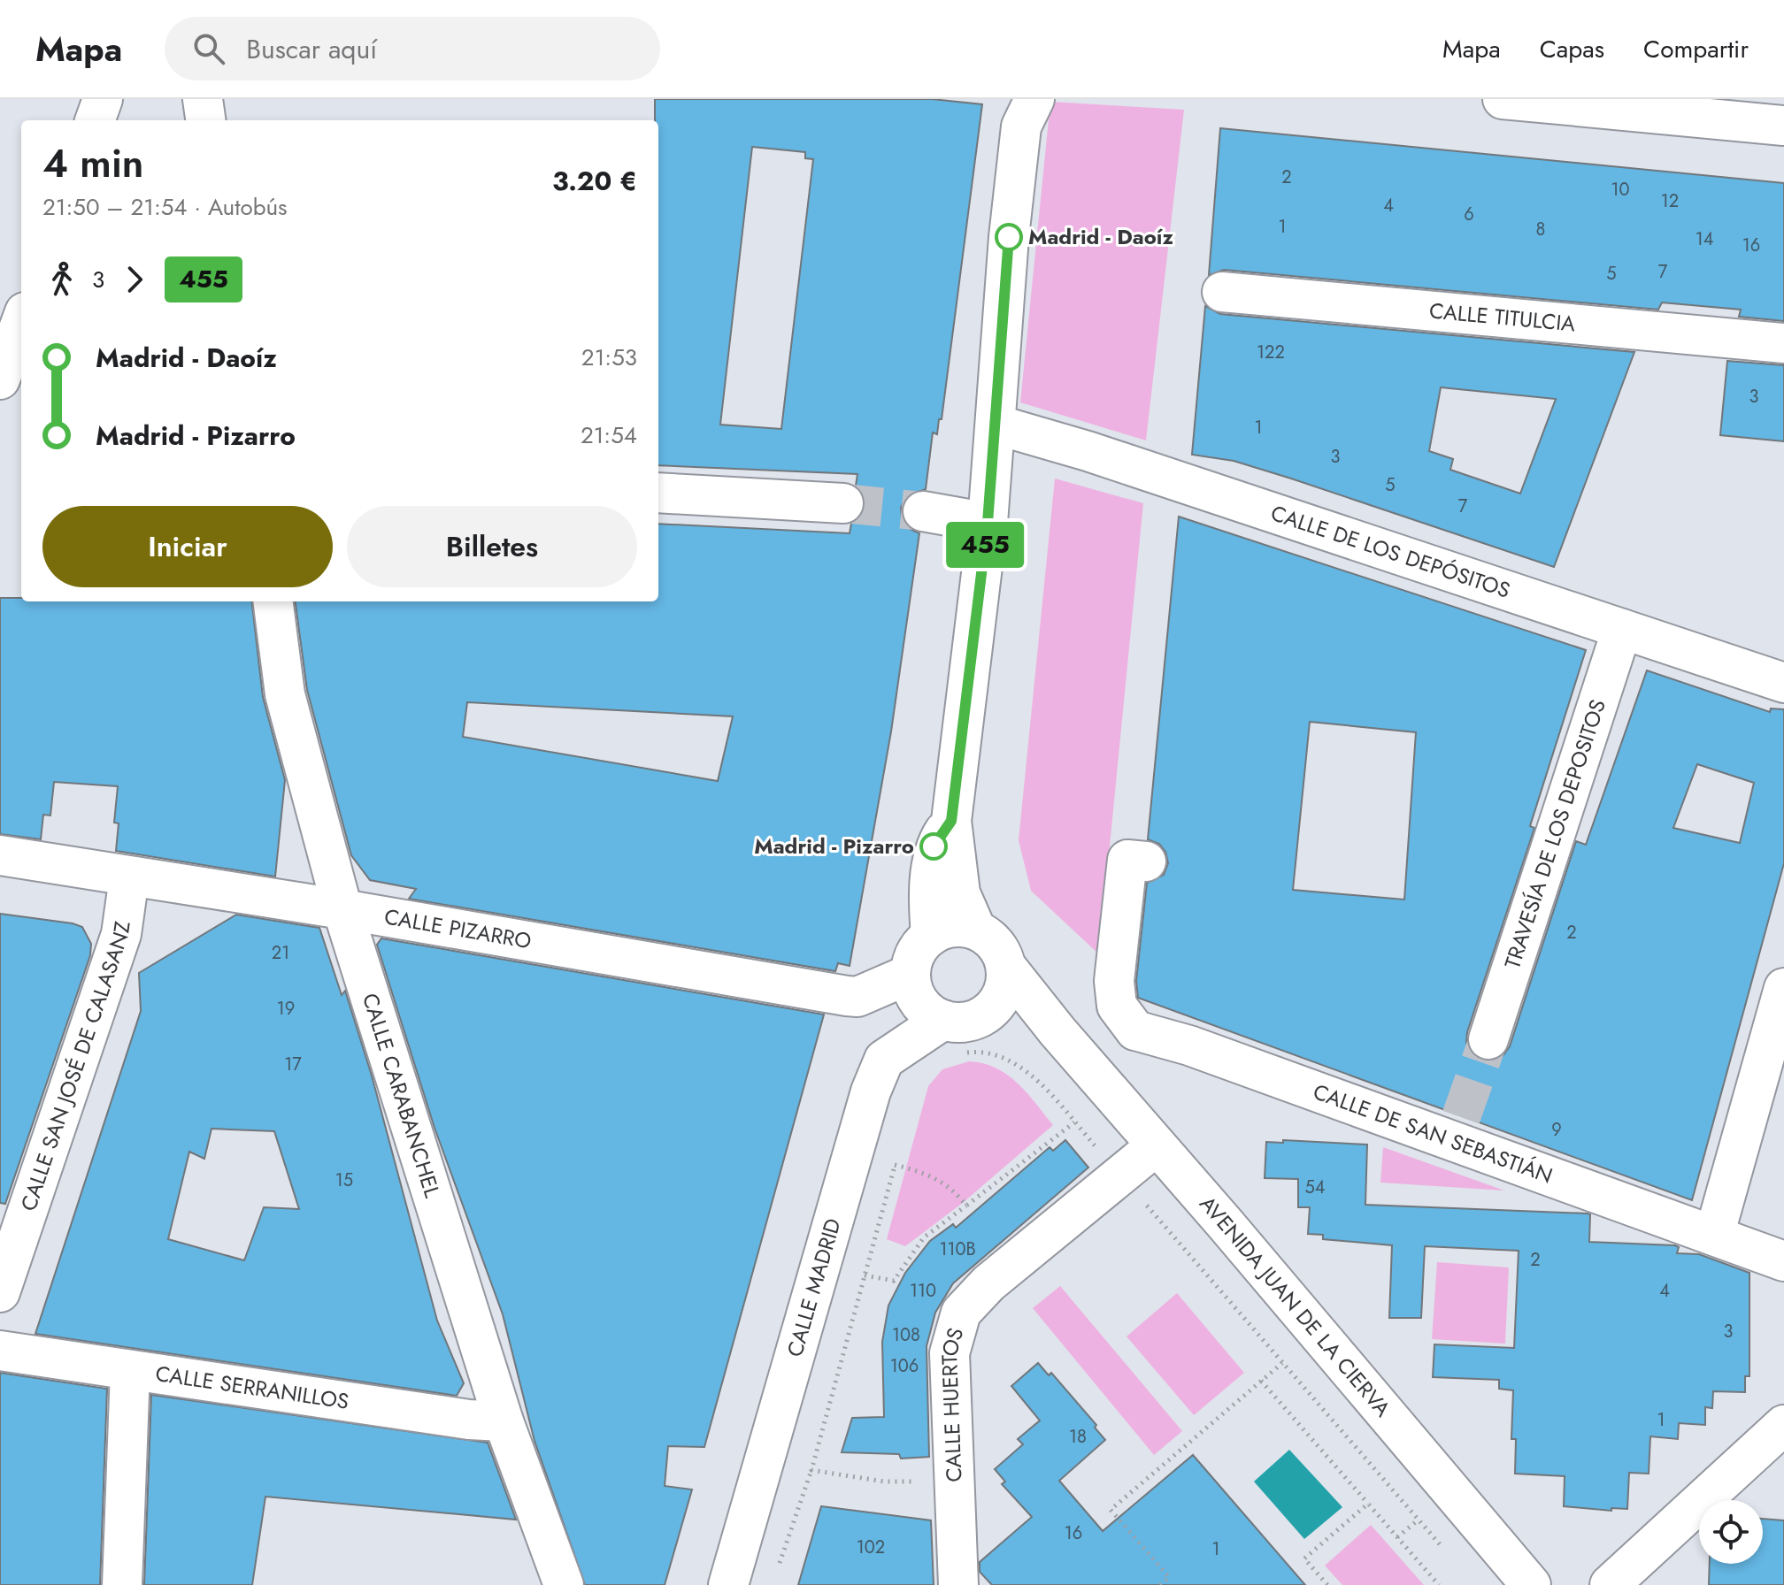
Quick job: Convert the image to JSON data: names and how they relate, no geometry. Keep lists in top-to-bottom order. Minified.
{"streets":{"street":["CALLE TITULCIA","CALLE DE LOS DEPÓSITOS","TRAVESÍA DE LOS DEPOSITOS","CALLE PIZARRO","CALLE SAN JOSÉ DE CALASANZ","CALLE CARABANCHEL","CALLE DE SAN SEBASTIÁN","CALLE MADRID","AVENIDA JUAN DE LA CIERVA","CALLE SERRANILLOS","CALLE HUERTOS"]},"crossings":[["CALLE DE LOS DEPÓSITOS","TRAVESÍA DE LOS DEPOSITOS"],["CALLE PIZARRO","CALLE SAN JOSÉ DE CALASANZ"],["CALLE PIZARRO","CALLE CARABANCHEL"],["CALLE PIZARRO","CALLE MADRID"],["CALLE PIZARRO","AVENIDA JUAN DE LA CIERVA"],["CALLE CARABANCHEL","CALLE SERRANILLOS"],["CALLE MADRID","AVENIDA JUAN DE LA CIERVA"],["AVENIDA JUAN DE LA CIERVA","CALLE HUERTOS"]],"places":["Madrid - Daoíz","Madrid - Pizarro"],"lines":["bus line 455"],"house_numbers":["2","10","12","4","6","1","8","14","16","7","5","122","3","1","3","5","7","2","21","19","17","9","15","54","110B","2","110","4","3","108","106","1","18","16","102","1"],"page":{"header":"Mapa","search":"Buscar aquí","nav":["Mapa","Capas","Compartir"],"on_map":"455","heading":["4 min","21:50 – 21:54 · Autobús","3.20 €"],"legs":["3","455"],"list":[{"name":"Madrid - Daoíz","value":"21:53"},{"name":"Madrid - Pizarro","value":"21:54"}],"buttons":["Iniciar","Billetes"]}}
